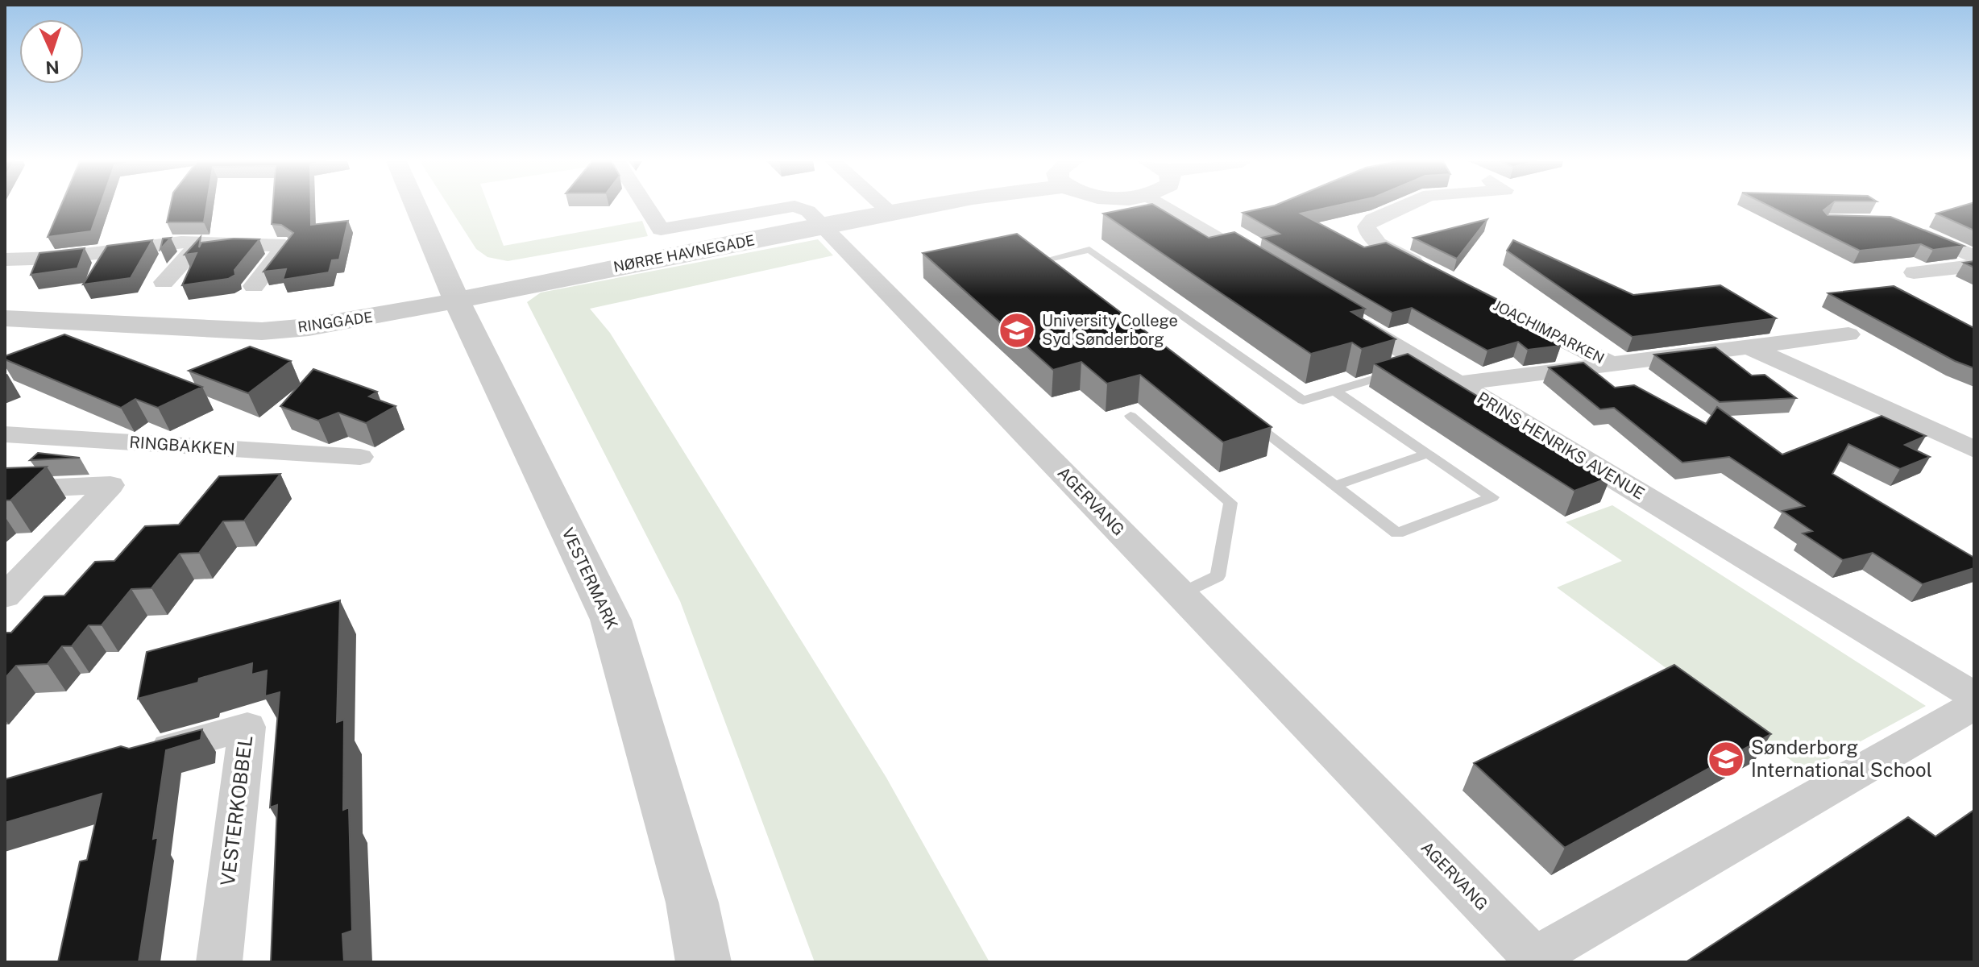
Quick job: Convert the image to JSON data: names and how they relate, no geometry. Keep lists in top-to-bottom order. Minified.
{"streets":{"street":["NØRRE HAVNEGADE","RINGGADE","JOACHIMPARKEN","RINGBAKKEN","PRINS HENRIKS AVENUE","AGERVANG","VESTERMARK","VESTERKOBBEL"]},"crossings":[["NØRRE HAVNEGADE","RINGGADE"],["NØRRE HAVNEGADE","AGERVANG"],["NØRRE HAVNEGADE","VESTERMARK"],["RINGGADE","VESTERMARK"],["JOACHIMPARKEN","PRINS HENRIKS AVENUE"]],"places":{"school or university":["University College Syd Sønderborg","Sønderborg International School"]},"north":"bottom"}
